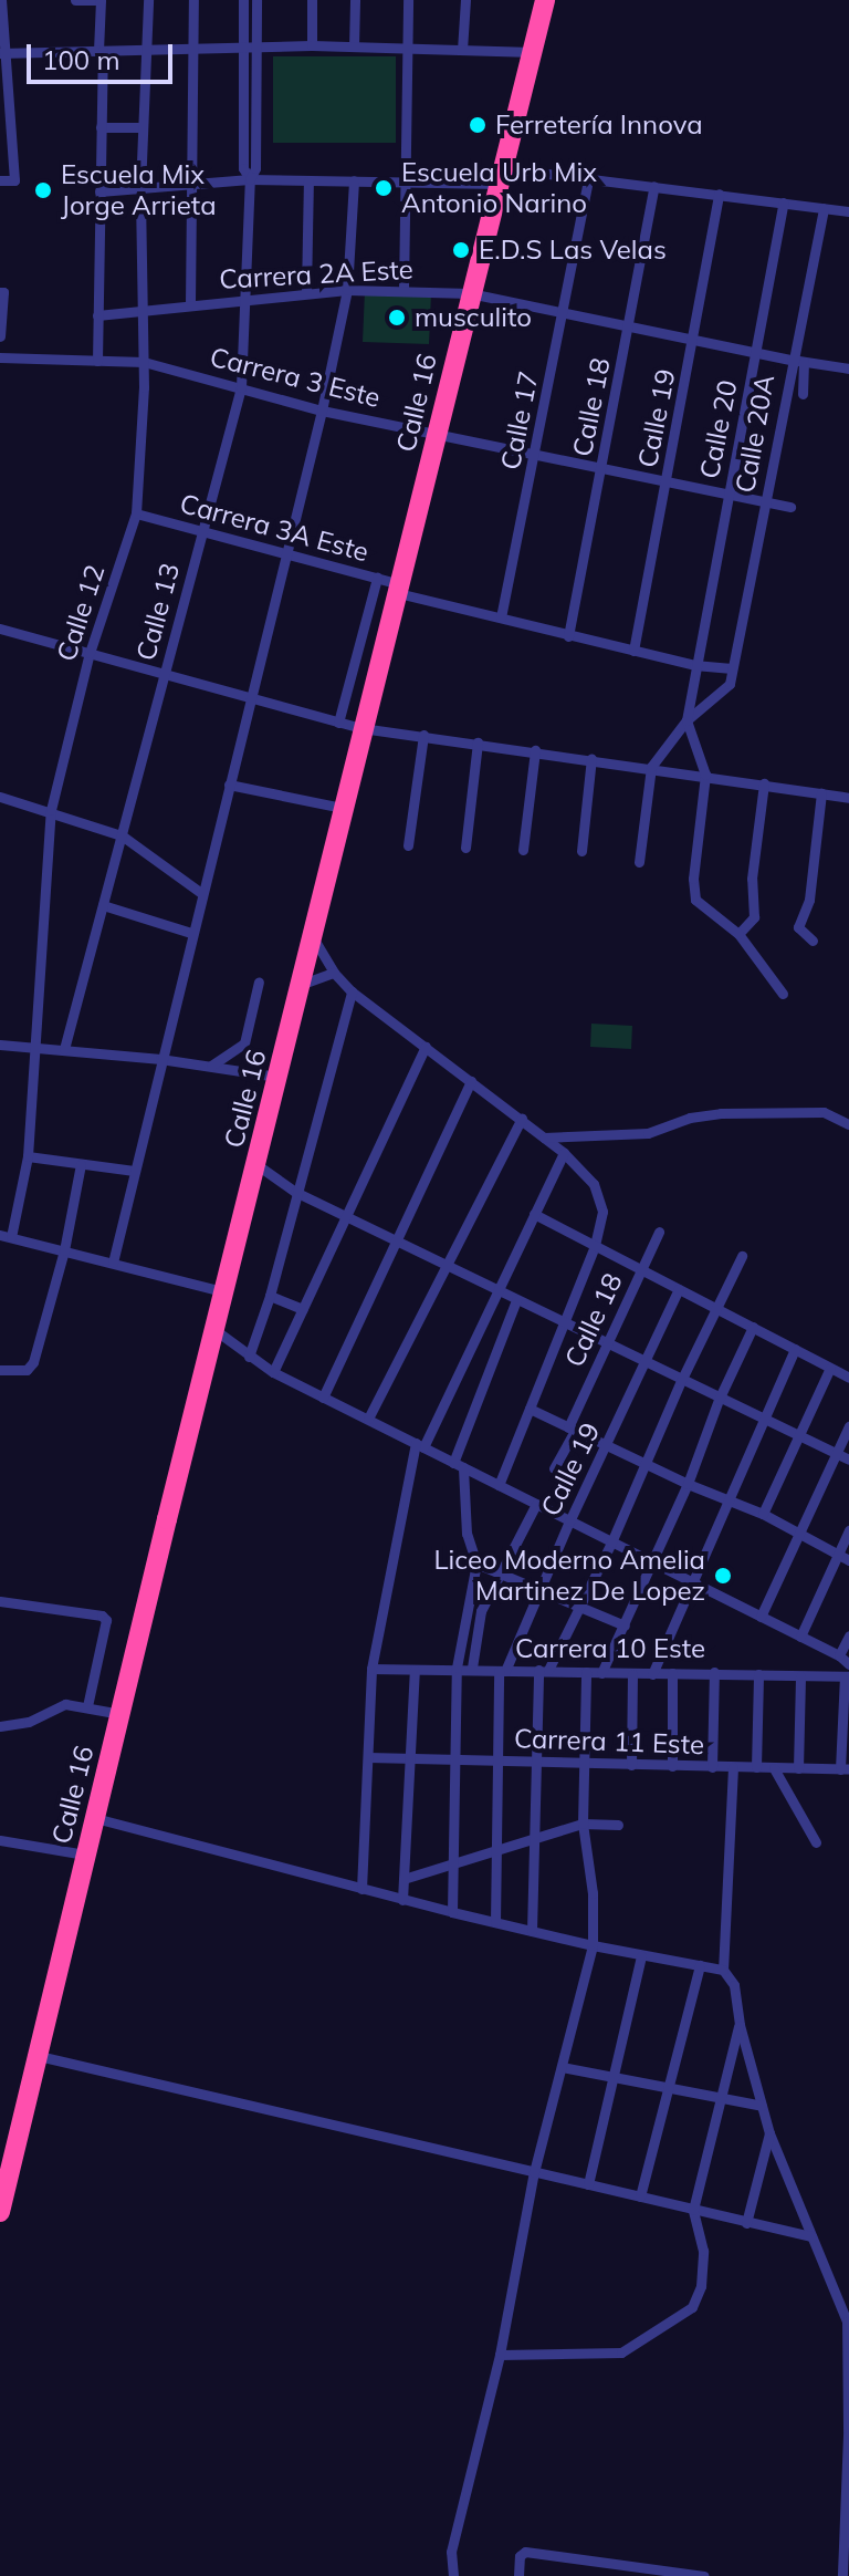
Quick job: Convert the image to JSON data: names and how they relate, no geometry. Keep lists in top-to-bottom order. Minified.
{"streets":{"highway":["Calle 16"],"street":["Carrera 2A Este","Carrera 3 Este","Calle 18","Calle 19","Calle 17","Calle 20","Calle 20A","Carrera 3A Este","Calle 13","Calle 12","Carrera 10 Este","Carrera 11 Este"]},"crossings":[["Carrera 2A Este","Calle 16"],["Carrera 2A Este","Calle 18"],["Carrera 2A Este","Calle 19"],["Carrera 2A Este","Calle 17"],["Carrera 2A Este","Calle 20"],["Carrera 2A Este","Calle 20A"],["Carrera 2A Este","Calle 13"],["Carrera 2A Este","Calle 12"],["Carrera 3 Este","Calle 16"],["Carrera 3 Este","Calle 18"],["Carrera 3 Este","Calle 19"],["Carrera 3 Este","Calle 17"],["Carrera 3 Este","Calle 20"],["Carrera 3 Este","Calle 20A"],["Carrera 3 Este","Calle 13"],["Carrera 3 Este","Calle 12"],["Calle 16","Carrera 3A Este"],["Calle 18","Carrera 3A Este"],["Calle 19","Carrera 3A Este"],["Calle 19","Carrera 10 Este"],["Calle 19","Carrera 11 Este"],["Calle 17","Carrera 3A Este"],["Calle 20","Carrera 3A Este"],["Calle 20A","Carrera 3A Este"],["Carrera 3A Este","Calle 13"],["Carrera 3A Este","Calle 12"]],"places":["Ferretería Innova","Escuela Urb Mix Antonio Narino","Escuela Mix Jorge Arrieta","E.D.S Las Velas","musculito","Liceo Moderno Amelia Martinez De Lopez"],"scale_bar":"100 m"}
